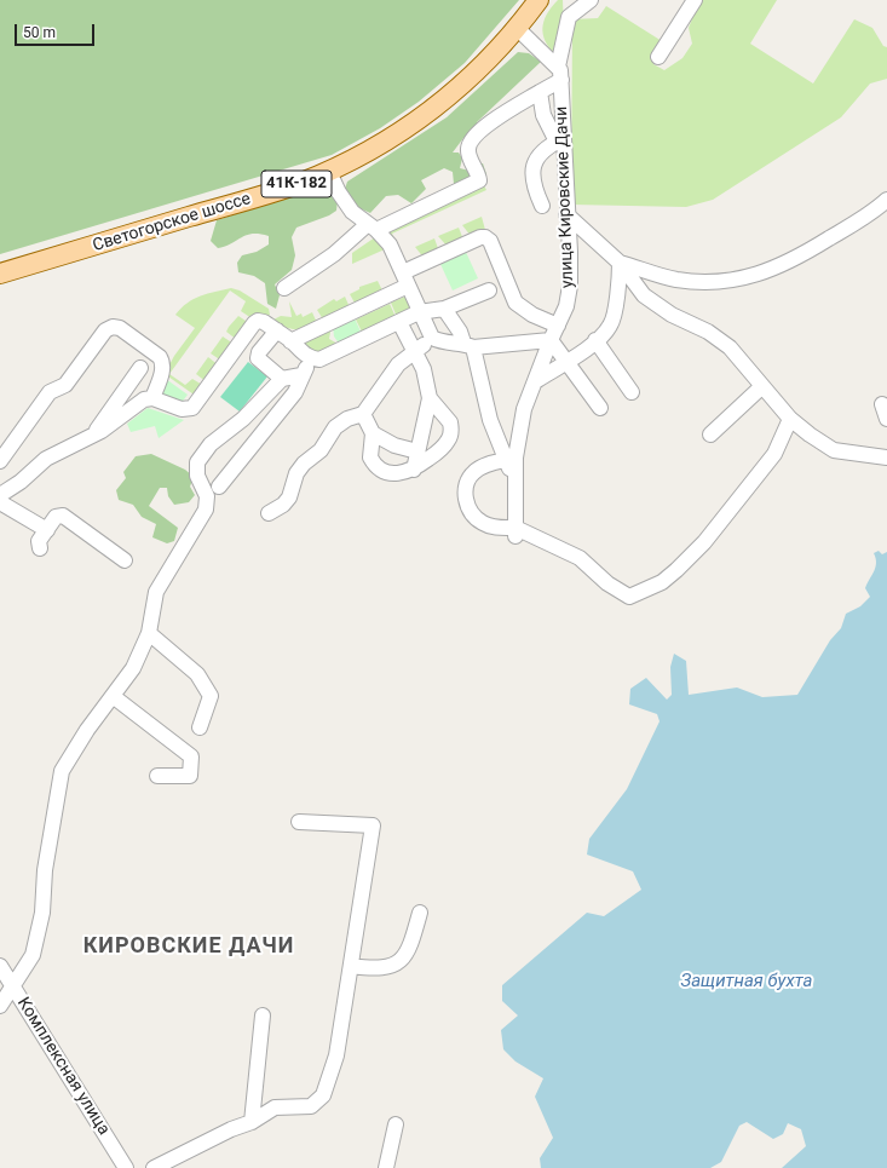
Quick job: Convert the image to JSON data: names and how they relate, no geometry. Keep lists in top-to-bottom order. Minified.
{"streets":{"main road":["41К-182","Светогорское шоссе"],"street":["улица Кировские Дачи","Комплексная улица"]},"districts":["КИРОВСКИЕ ДАЧИ"],"water":["Защитная бухта"],"scale_bar":"50 m"}
